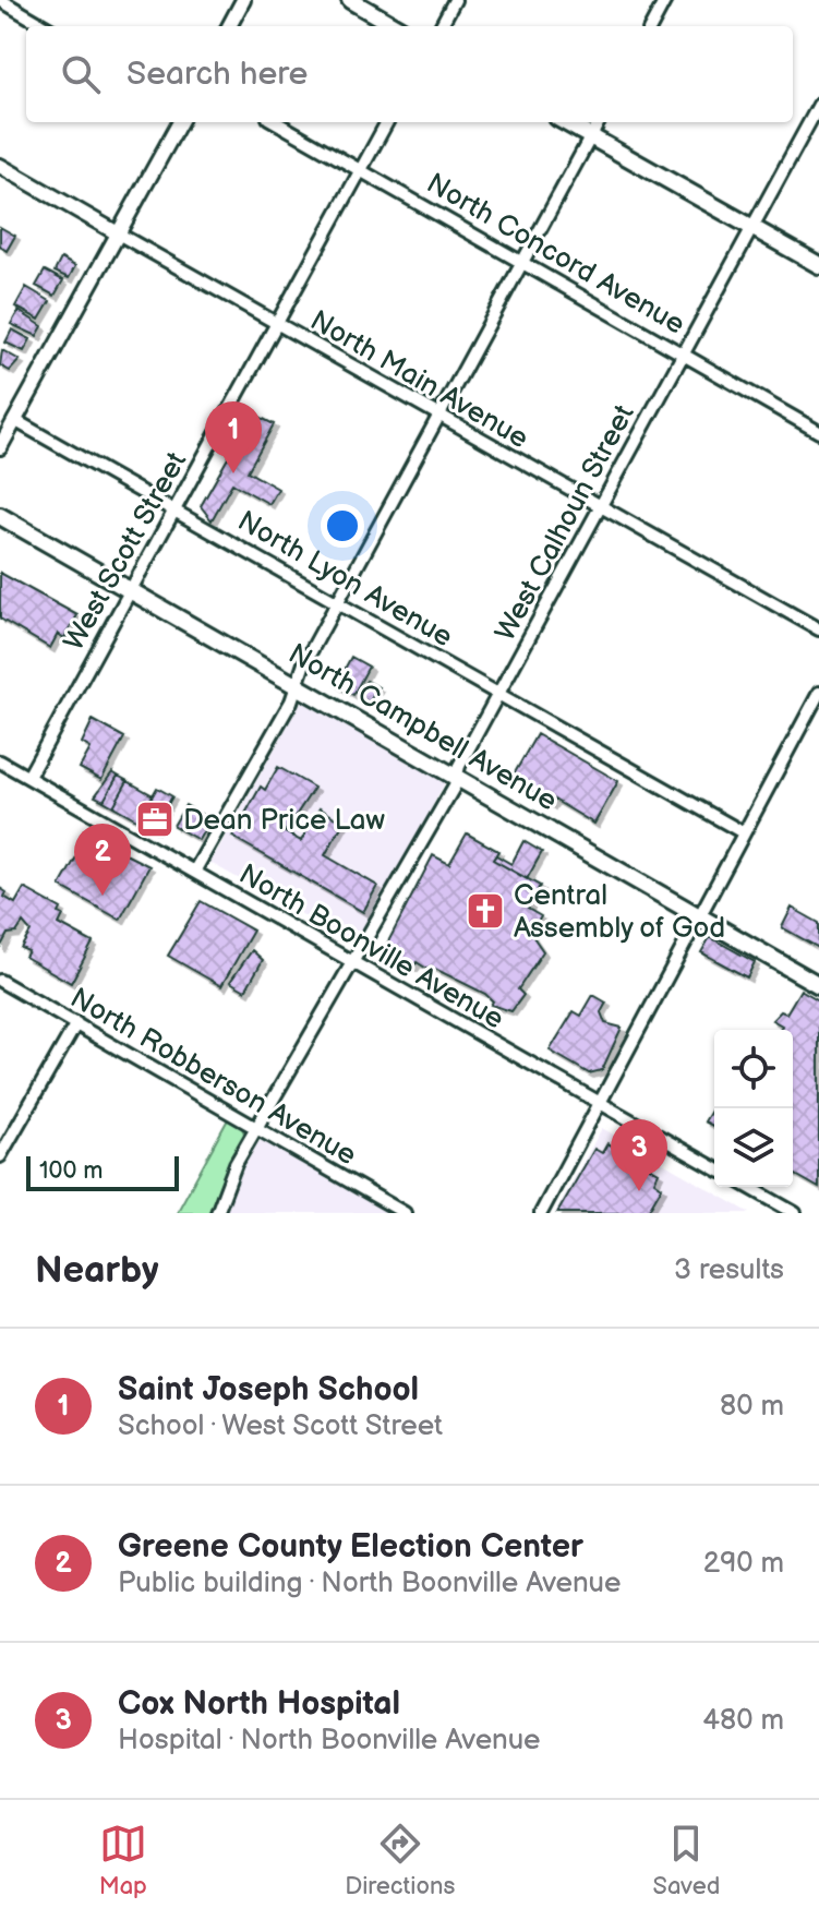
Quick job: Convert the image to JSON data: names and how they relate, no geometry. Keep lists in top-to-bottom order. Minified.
{"streets":{"main road":["North Campbell Avenue"],"street":["North Concord Avenue","North Main Avenue","West Calhoun Street","West Scott Street","North Lyon Avenue","North Boonville Avenue","North Robberson Avenue"]},"crossings":[["North Concord Avenue","West Calhoun Street"],["North Concord Avenue","West Scott Street"],["North Main Avenue","West Calhoun Street"],["North Main Avenue","West Scott Street"],["West Calhoun Street","North Lyon Avenue"],["West Calhoun Street","North Campbell Avenue"],["West Calhoun Street","North Boonville Avenue"],["West Calhoun Street","North Robberson Avenue"],["West Scott Street","North Lyon Avenue"],["West Scott Street","North Campbell Avenue"],["West Scott Street","North Boonville Avenue"]],"places":{"office":["Dean Price Law"],"church":["Central Assembly of God"]},"scale_bar":"100 m","page":{"search":"Search here","pins":["1","2","3"],"scale":"100 m","heading":["Nearby","3 results"],"list":[{"mark":"1","name":"Saint Joseph School","note":"School · West Scott Street","value":"80 m"},{"mark":"2","name":"Greene County Election Center","note":"Public building · North Boonville Avenue","value":"290 m"},{"mark":"3","name":"Cox North Hospital","note":"Hospital · North Boonville Avenue","value":"480 m"}],"nav":["Map","Directions","Saved"]}}
